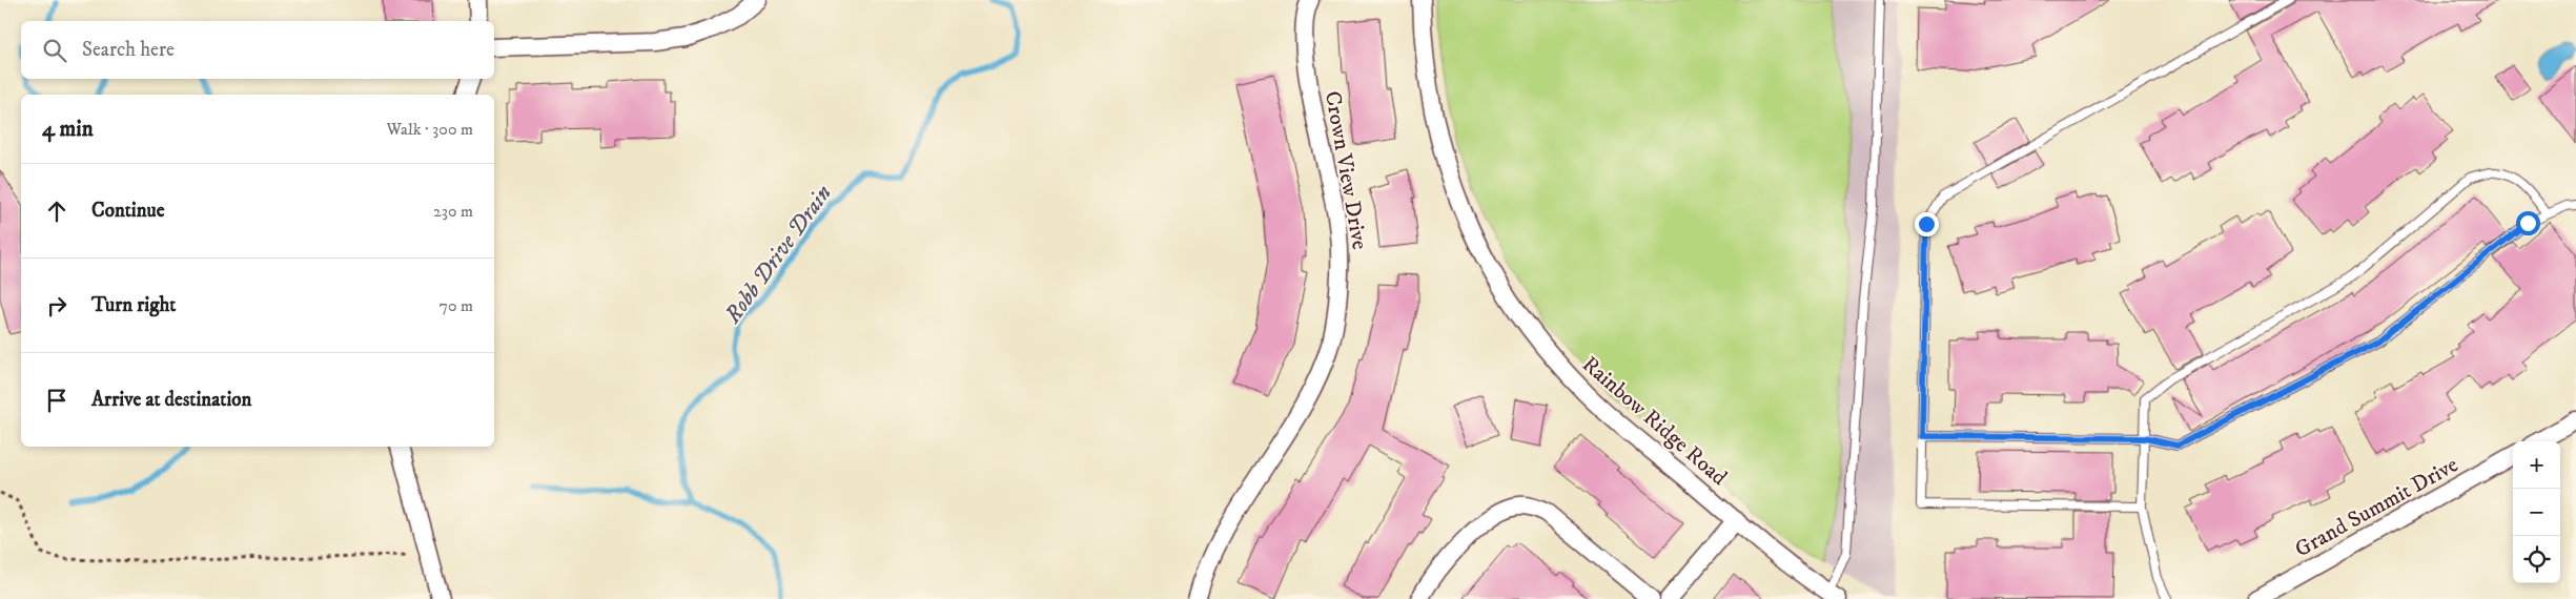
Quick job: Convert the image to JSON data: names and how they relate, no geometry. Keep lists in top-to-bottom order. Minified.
{"streets":{"street":["Crown View Drive","Rainbow Ridge Road","Grand Summit Drive"]},"water":["Robb Drive Drain"],"page":{"search":"Search here","heading":["4 min","Walk · 300 m"],"list":[["Continue","230 m"],["Turn right","70 m"],"Arrive at destination"],"map_buttons":["+","−"]}}
